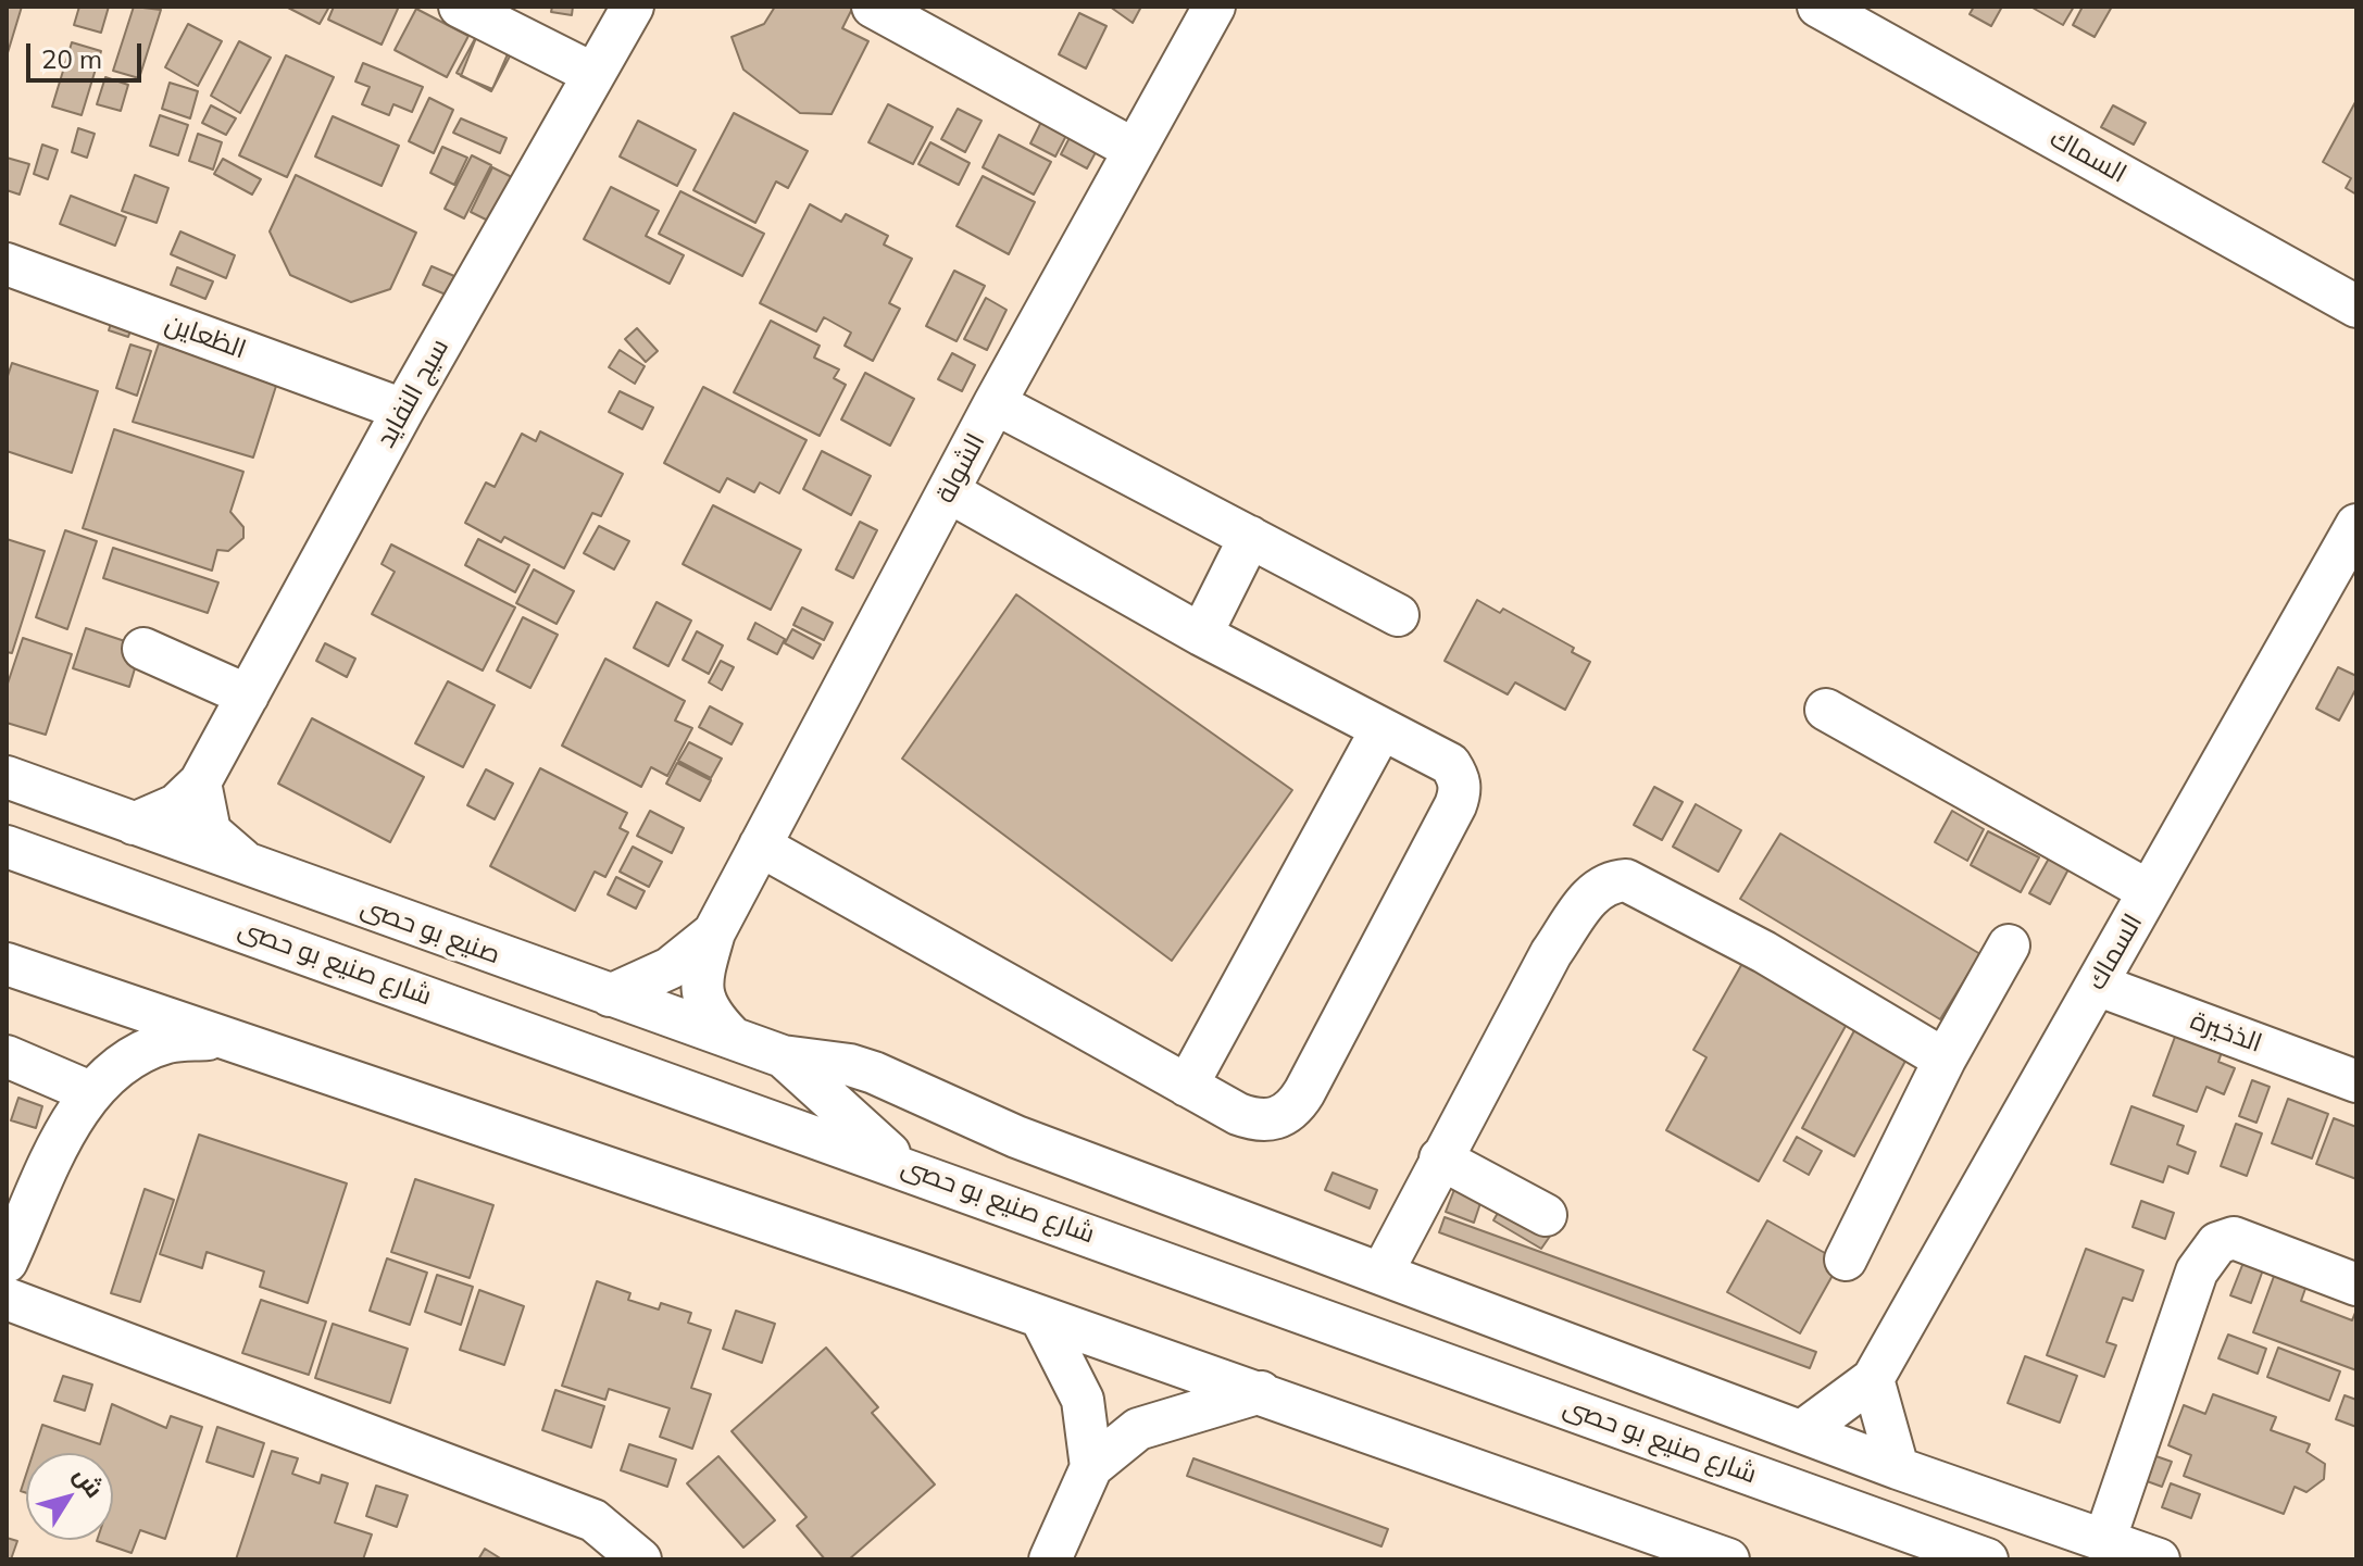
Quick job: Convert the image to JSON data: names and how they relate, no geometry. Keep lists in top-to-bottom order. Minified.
{"streets":{"street":["السماك","الظعاين","سيج النفايد","الشولة","صنيع بو حصى","شارع صنيع بو حصى","الذخيرة"]},"crossings":[["السماك","الذخيرة"],["الظعاين","سيج النفايد"],["الشولة","صنيع بو حصى"]],"scale_bar":"20 m","north":"top right"}
